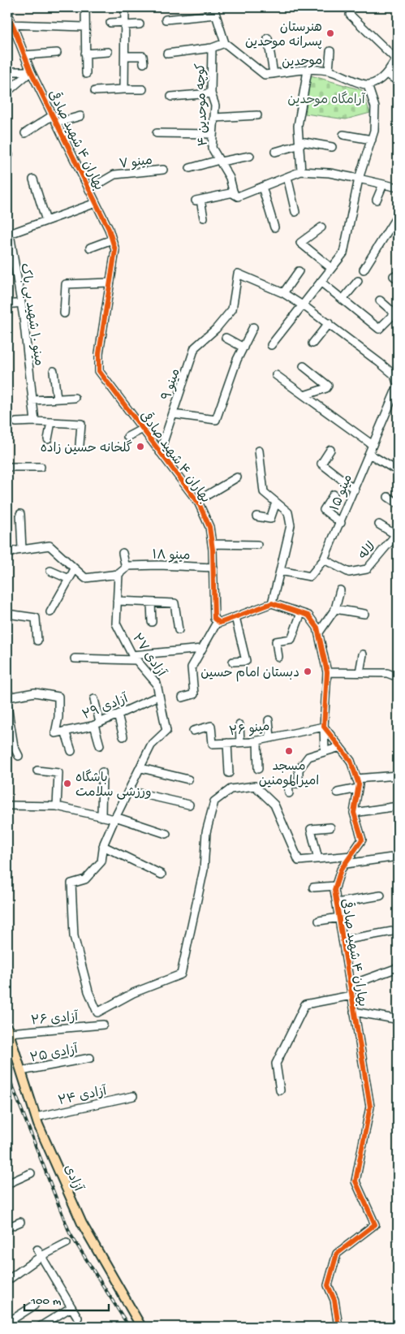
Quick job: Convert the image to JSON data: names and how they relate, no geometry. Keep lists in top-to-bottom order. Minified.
{"streets":{"main road":["آزادی"],"street":["موحدین","کوچه موحدین ۴","بهاران ۴ شهید صادقی","مینو ۷","مینو ۱۰ شهید بی باک","مینو ۹","مینو ۱۵","لاله","مینو ۱۸","آزادی ۲۷","آزادی ۲۹","مینو ۲۶","آزادی ۲۶","آزادی ۲۵","آزادی ۲۴"]},"crossings":[["موحدین","کوچه موحدین ۴"],["بهاران ۴ شهید صادقی","مینو ۷"],["بهاران ۴ شهید صادقی","مینو ۱۰ شهید بی باک"],["بهاران ۴ شهید صادقی","مینو ۹"],["بهاران ۴ شهید صادقی","مینو ۱۸"],["بهاران ۴ شهید صادقی","آزادی ۲۷"],["بهاران ۴ شهید صادقی","مینو ۲۶"],["مینو ۹","مینو ۱۵"],["مینو ۱۵","لاله"],["مینو ۱۸","آزادی ۲۷"],["آزادی ۲۶","آزادی"],["آزادی ۲۵","آزادی"],["آزادی ۲۴","آزادی"]],"parks":["آرامگاه موحدین"],"places":["هنرستان پسرانه موحدین","گلخانه حسین زاده","دبستان امام حسین","مسجد امیرالمومنین","باشگاه ورزشی سلامت"],"scale_bar":"100 m"}
